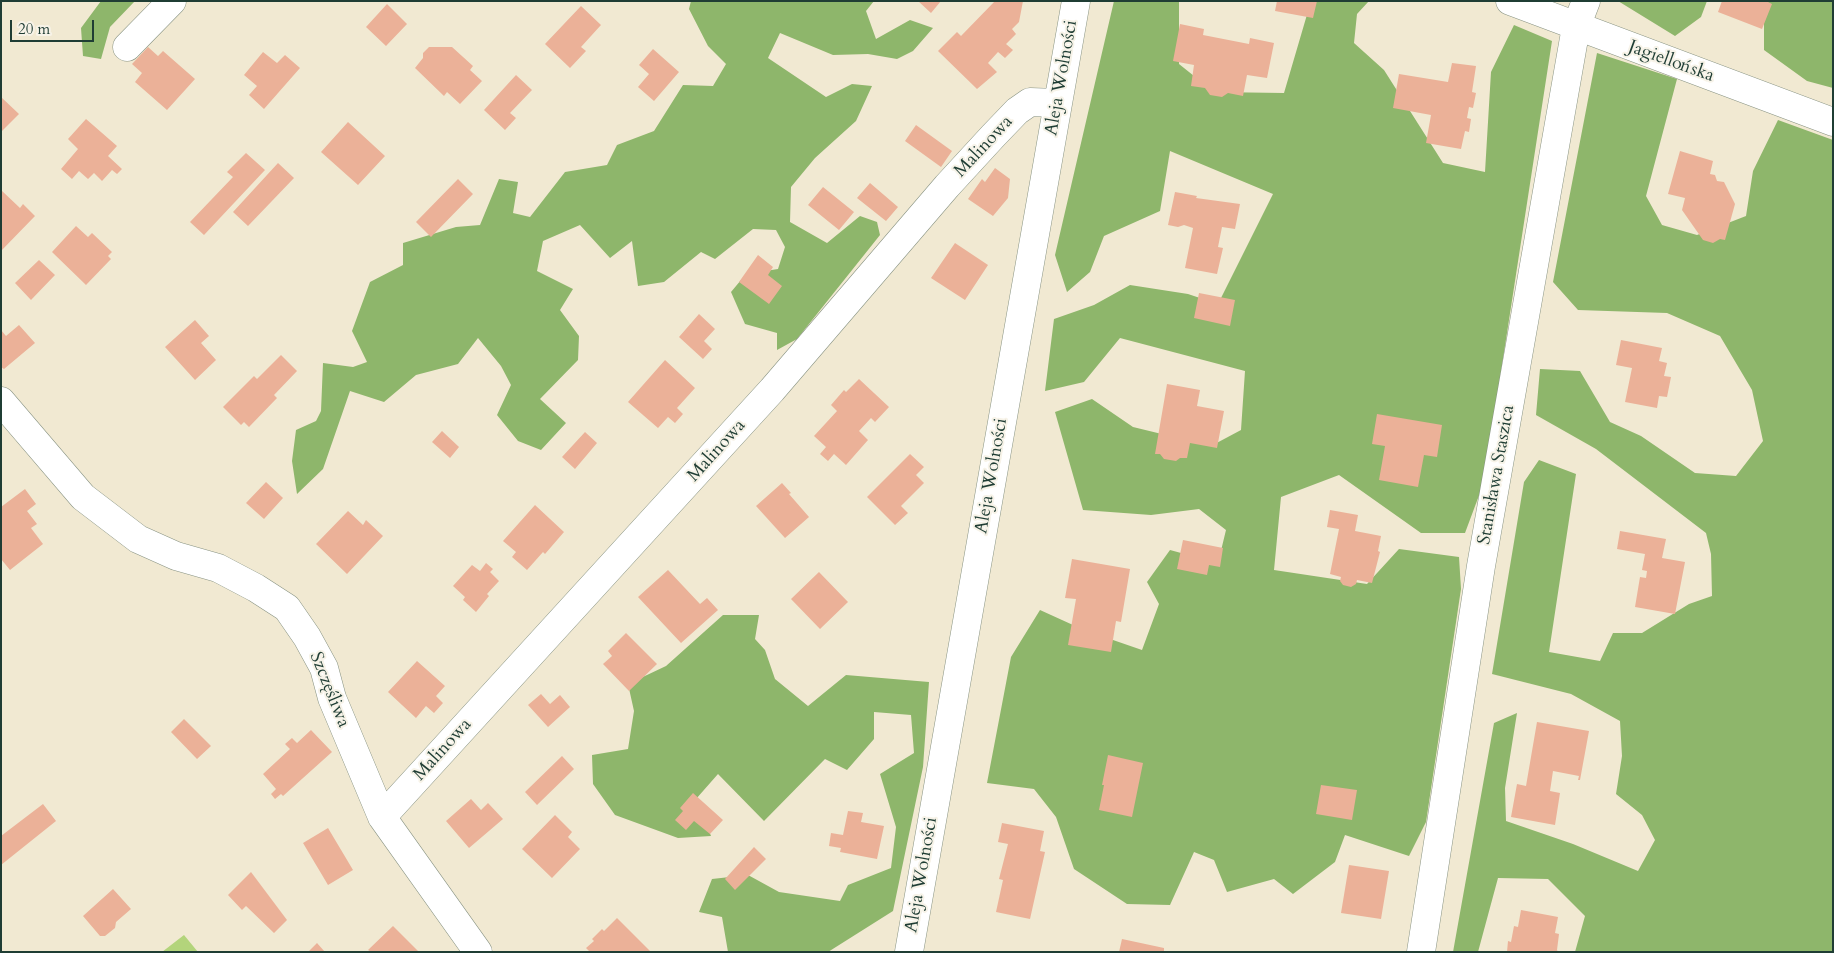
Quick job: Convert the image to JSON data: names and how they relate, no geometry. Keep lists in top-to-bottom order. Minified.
{"streets":{"street":["Jagiellońska","Aleja Wolności","Malinowa","Stanisława Staszica","Szczęśliwa"]},"crossings":[["Jagiellońska","Stanisława Staszica"],["Aleja Wolności","Malinowa"],["Malinowa","Szczęśliwa"]],"scale_bar":"20 m"}
